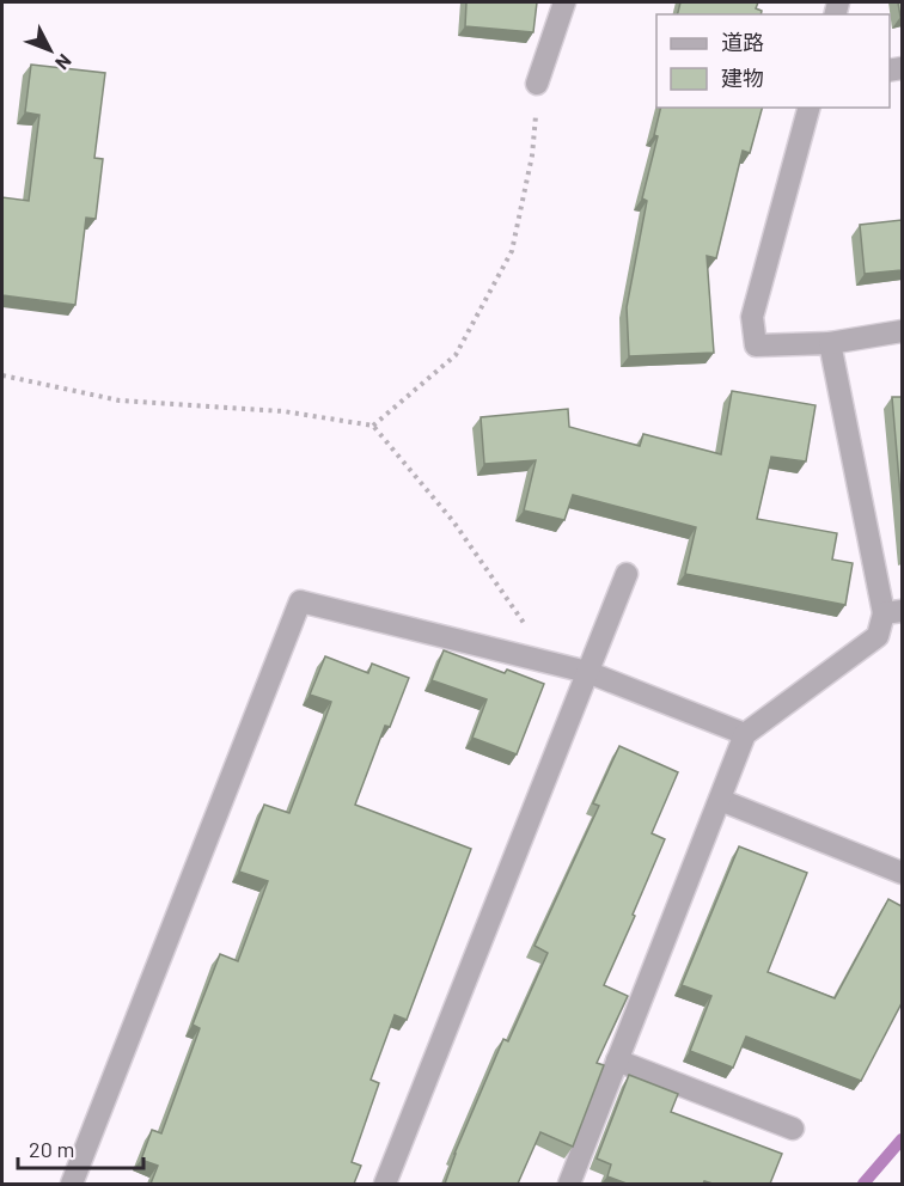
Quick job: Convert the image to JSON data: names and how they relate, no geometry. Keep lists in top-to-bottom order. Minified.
{"legend":["道路","建物"],"scale_bar":"20 m","north":"bottom right"}
